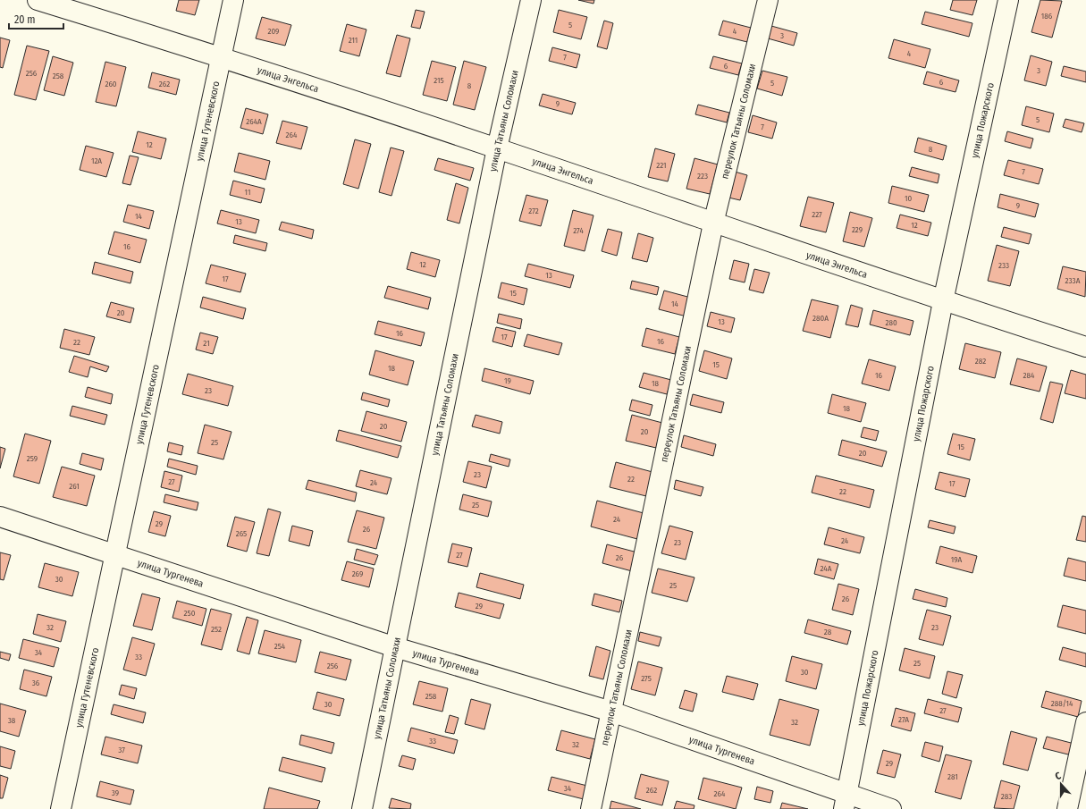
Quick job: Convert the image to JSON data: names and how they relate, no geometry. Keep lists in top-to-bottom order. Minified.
{"streets":{"street":["улица Энгельса","улица Татьяны Соломахи","переулок Татьяны Соломахи","улица Пожарского","улица Гутеневского","улица Тургенева"]},"crossings":[["улица Энгельса","улица Татьяны Соломахи"],["улица Энгельса","переулок Татьяны Соломахи"],["улица Энгельса","улица Пожарского"],["улица Энгельса","улица Гутеневского"],["улица Татьяны Соломахи","улица Тургенева"],["переулок Татьяны Соломахи","улица Тургенева"],["улица Пожарского","улица Тургенева"],["улица Гутеневского","улица Тургенева"]],"house_numbers":["186","5","209","4","3","211","4","7","6","3","256","258","215","6","5","260","262","8","9","5","264А","7","264","12","8","12А","221","7","223","11","10","9","272","227","14","13","12","229","274","16","12","233","13","17","233А","15","14","20","280А","13","280","16","17","16","22","21","282","15","18","16","284","19","18","23","18","20","20","25","15","20","259","23","22","27","24","17","261","22","25","24","29","26","265","24","23","27","26","19А","24А","269","30","25","26","29","250","32","23","252","28","254","34","33","25","256","30","275","36","258","288/14","30","27","27А","38","32","33","32","37","29","281","34","262","39","264","283"],"scale_bar":"20 m","north":"top"}
